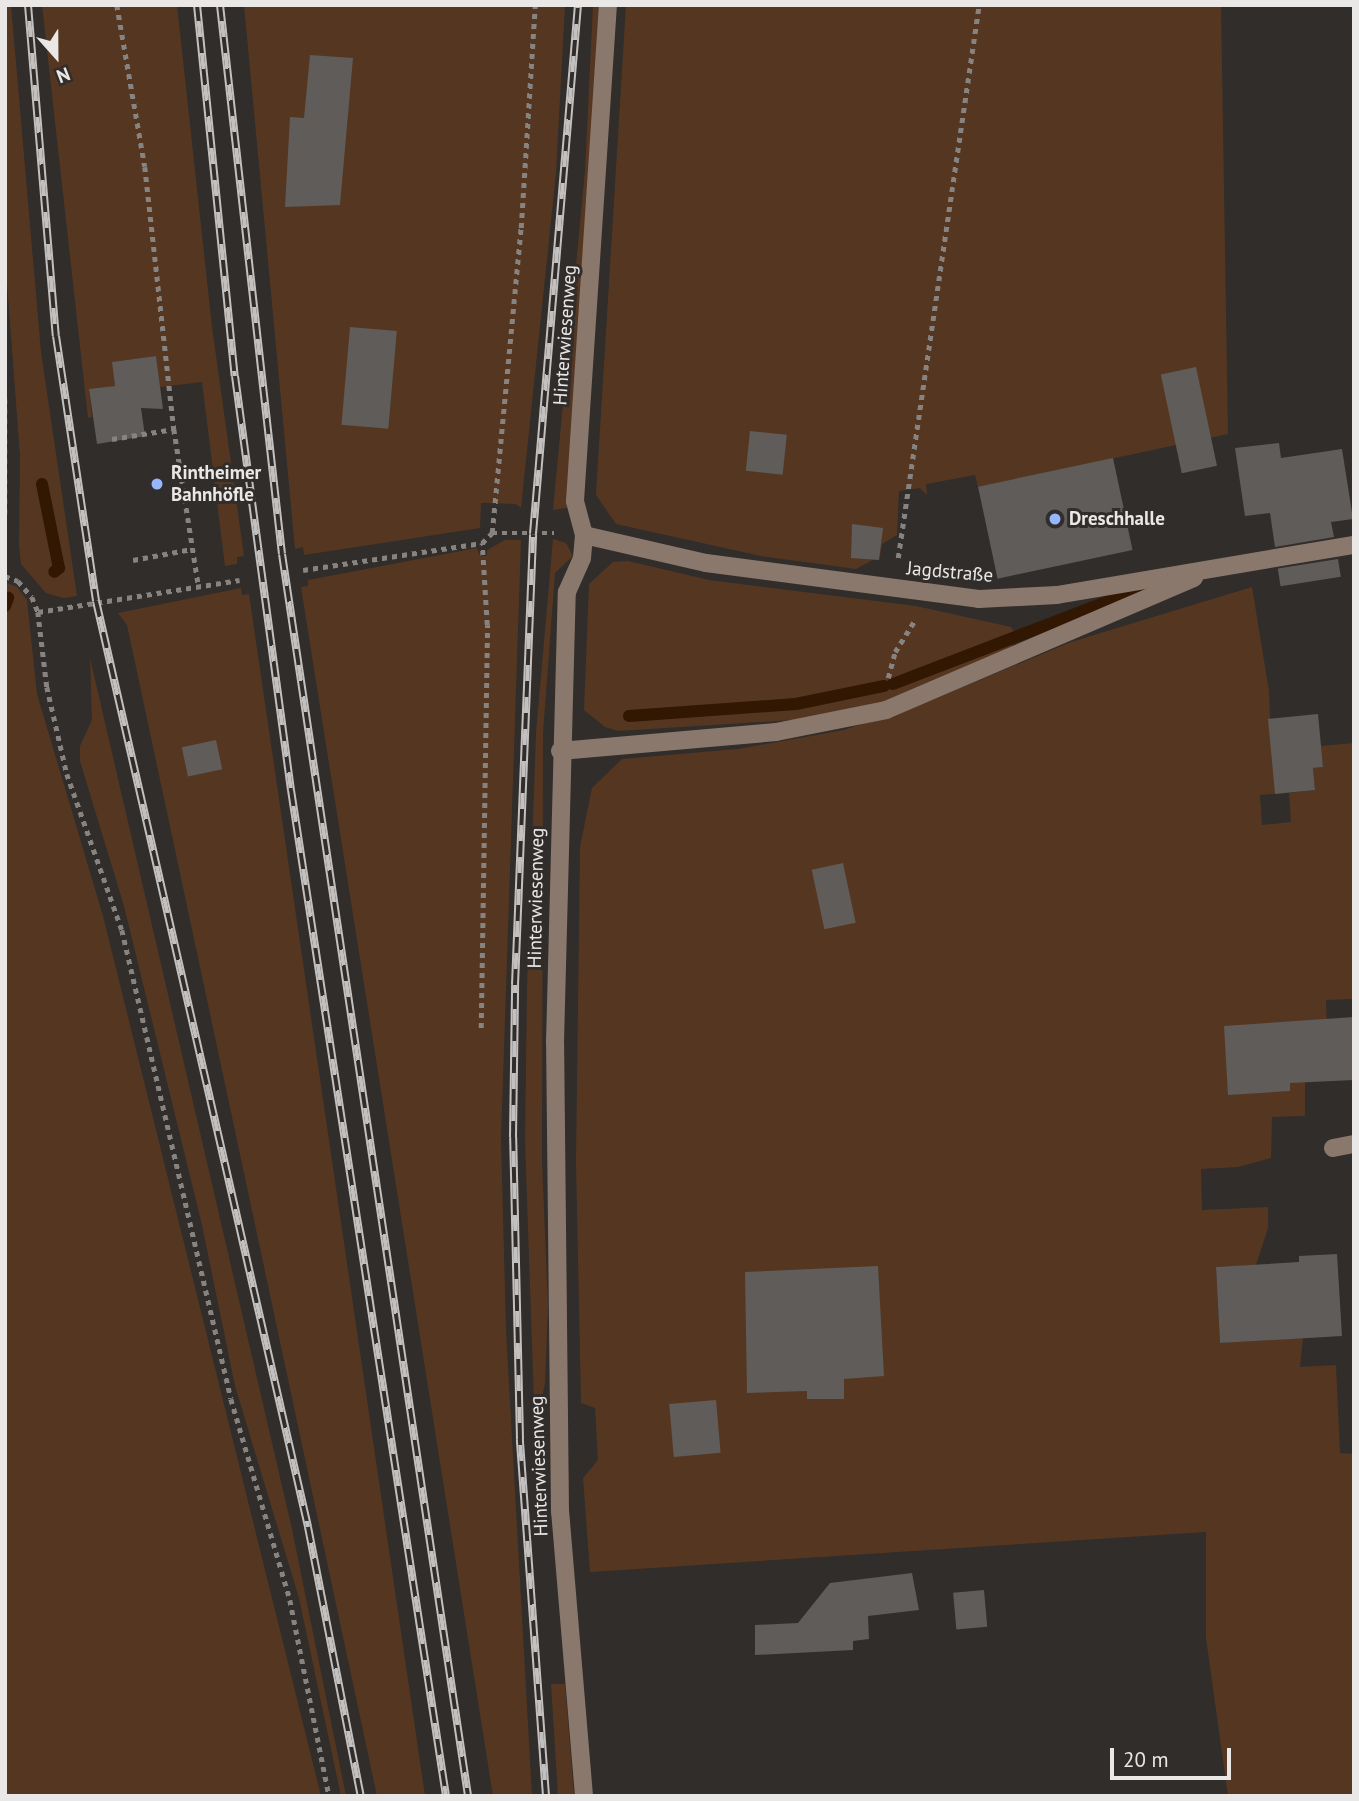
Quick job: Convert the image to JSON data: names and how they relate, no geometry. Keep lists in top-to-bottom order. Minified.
{"streets":{"street":["Hinterwiesenweg","Jagdstraße"]},"crossings":[["Hinterwiesenweg","Jagdstraße"]],"places":["Rintheimer Bahnhöfle","Dreschhalle"],"scale_bar":"20 m","north":"bottom"}
